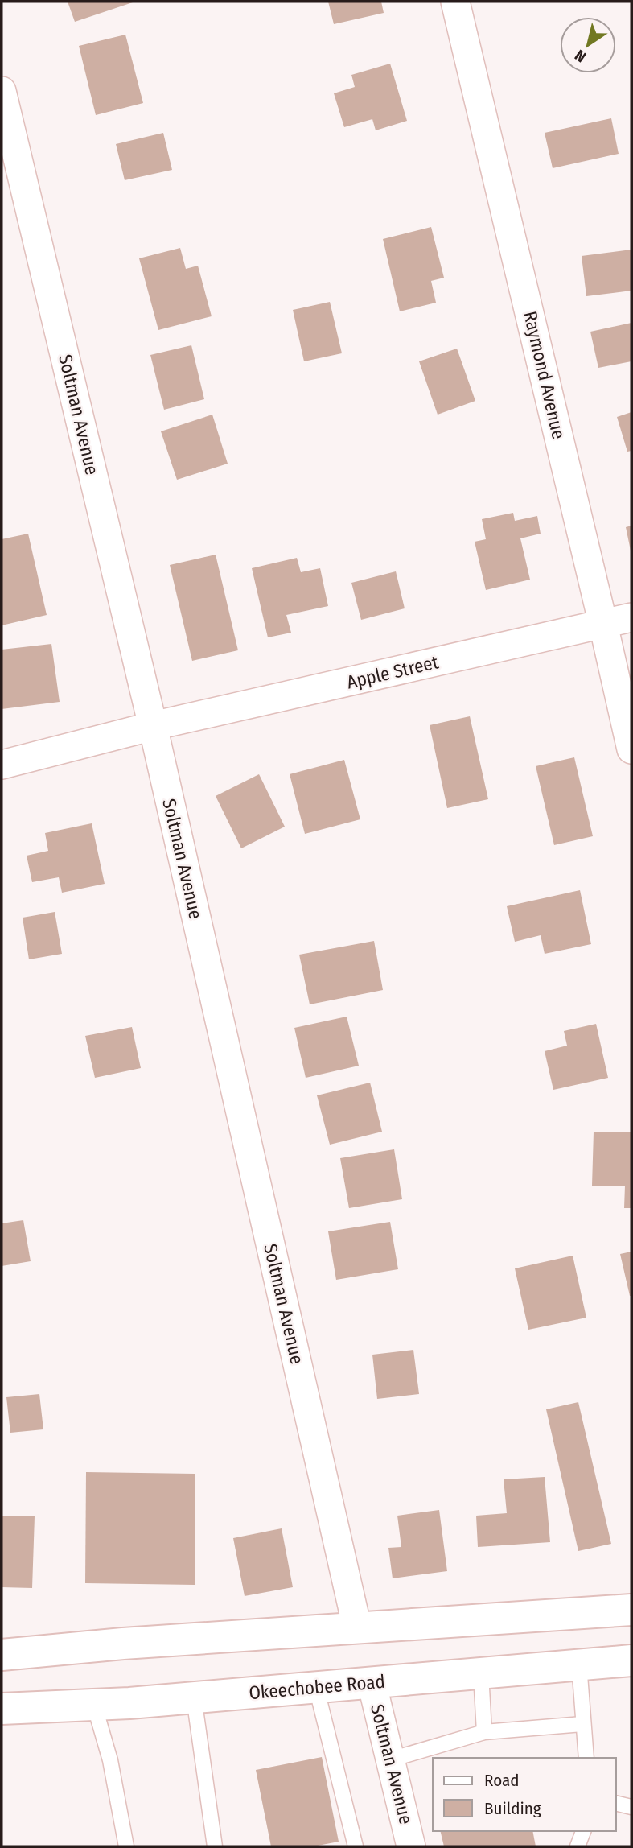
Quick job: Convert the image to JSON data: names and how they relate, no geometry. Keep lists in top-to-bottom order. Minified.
{"streets":{"main road":["Okeechobee Road"],"street":["Raymond Avenue","Soltman Avenue","Apple Street"]},"crossings":[["Raymond Avenue","Apple Street"],["Soltman Avenue","Apple Street"],["Soltman Avenue","Okeechobee Road"]],"legend":["Road","Building"],"north":"bottom left"}
